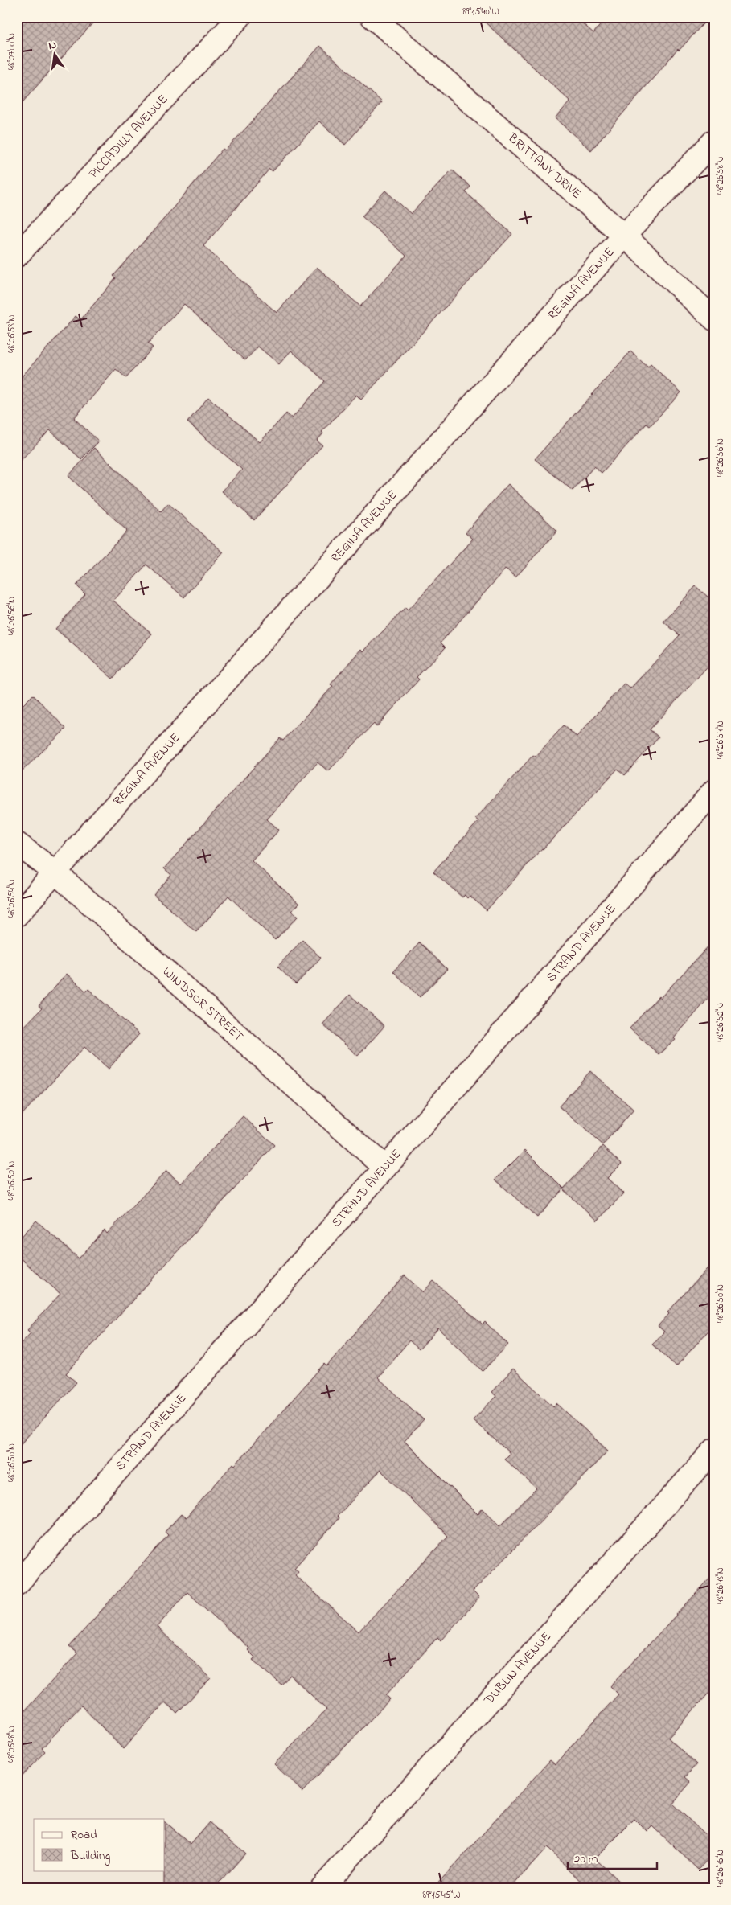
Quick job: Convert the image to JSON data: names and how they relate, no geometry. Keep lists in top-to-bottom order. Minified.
{"streets":{"street":["PICCADILLY AVENUE","BRITTANY DRIVE","REGINA AVENUE","STRAND AVENUE","WINDSOR STREET","DUBLIN AVENUE"]},"crossings":[["BRITTANY DRIVE","REGINA AVENUE"],["REGINA AVENUE","WINDSOR STREET"],["STRAND AVENUE","WINDSOR STREET"]],"legend":["Road","Building"],"scale_bar":"20 m","north":"top","coordinates":["89°15'40\"W","48°27'00\"N","48°26'58\"N","48°26'56\"N","48°26'54\"N","48°26'52\"N","48°26'50\"N","48°26'48\"N","48°26'46\"N","89°15'45\"W"]}
